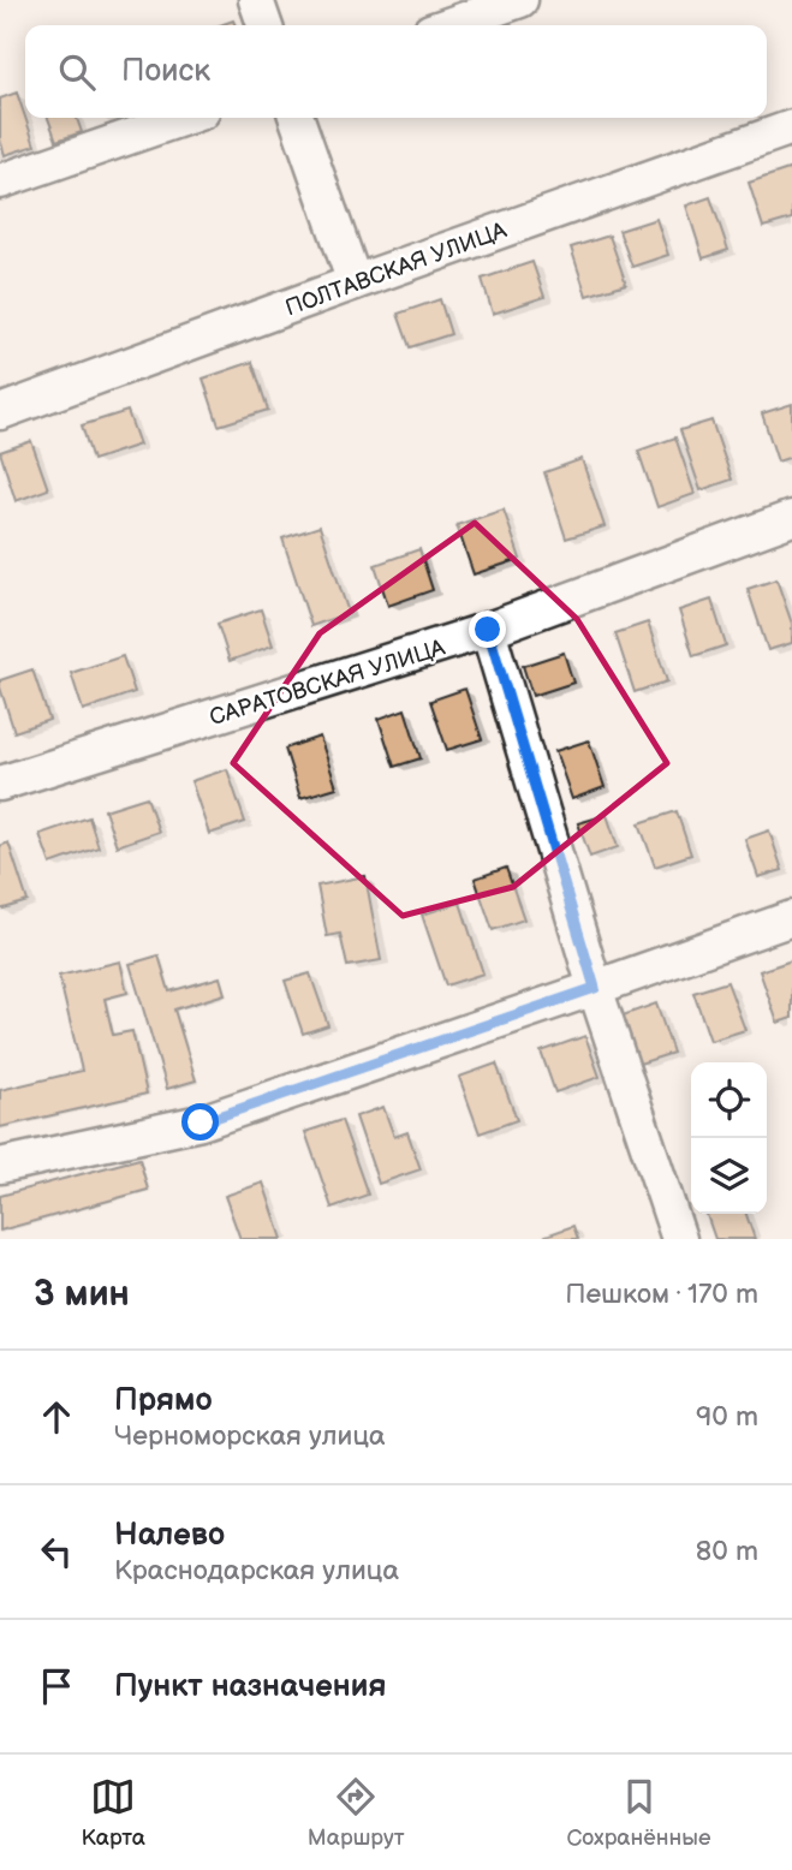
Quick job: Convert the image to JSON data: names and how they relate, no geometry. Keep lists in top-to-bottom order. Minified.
{"streets":{"street":["ПОЛТАВСКАЯ УЛИЦА","САРАТОВСКАЯ УЛИЦА"]},"page":{"search":"Поиск","heading":["3 мин","Пешком · 170 m"],"list":[["Прямо","Черноморская улица","90 m"],["Налево","Краснодарская улица","80 m"],"Пункт назначения"],"nav":["Карта","Маршрут","Сохранённые"]}}
